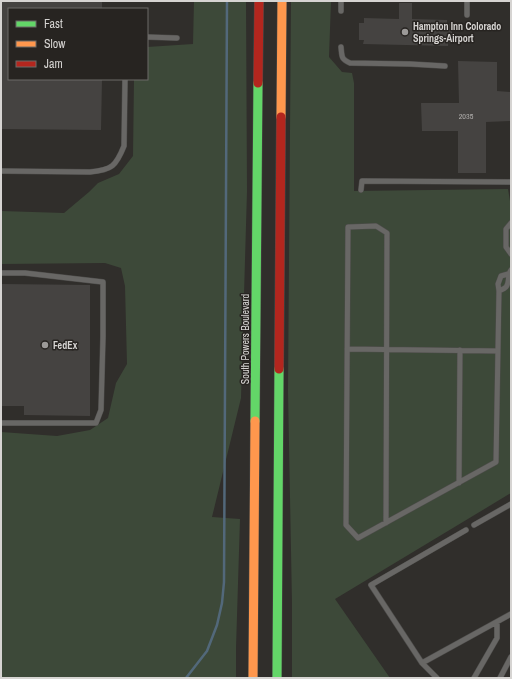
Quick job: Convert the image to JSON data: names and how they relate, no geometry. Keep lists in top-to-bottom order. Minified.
{"streets":{"highway":["South Powers Boulevard"]},"places":["Hampton Inn Colorado Springs-Airport","FedEx"],"house_numbers":["2035"],"legend":["Fast","Slow","Jam"]}
